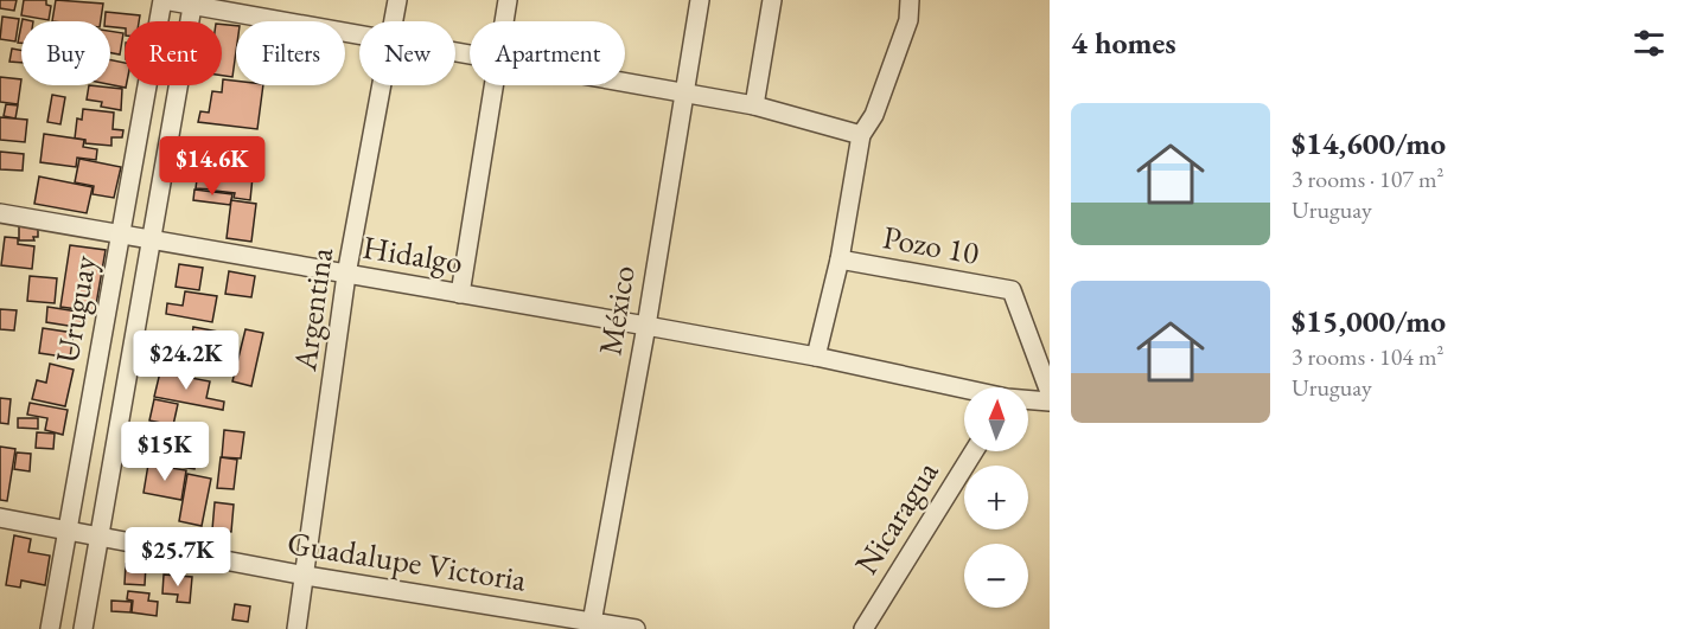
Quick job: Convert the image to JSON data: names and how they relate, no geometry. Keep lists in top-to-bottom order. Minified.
{"streets":{"street":["Pozo 10","Hidalgo","Uruguay","Argentina","México","Nicaragua","Guadalupe Victoria"]},"crossings":[["Hidalgo","Uruguay"],["Hidalgo","Argentina"],["Hidalgo","México"],["Uruguay","Guadalupe Victoria"],["Argentina","Guadalupe Victoria"],["México","Guadalupe Victoria"]],"north":"top","page":{"heading":"4 homes","chip":["Buy","Rent","Filters","New","Apartment"],"list":[{"name":"$14,600/mo","note":"3 rooms · 107 m² · Uruguay"},{"name":"$15,000/mo","note":"3 rooms · 104 m² · Uruguay"}],"price":["$14.6K","$24.2K","$15K","$25.7K"],"map_buttons":["+","−"]}}
